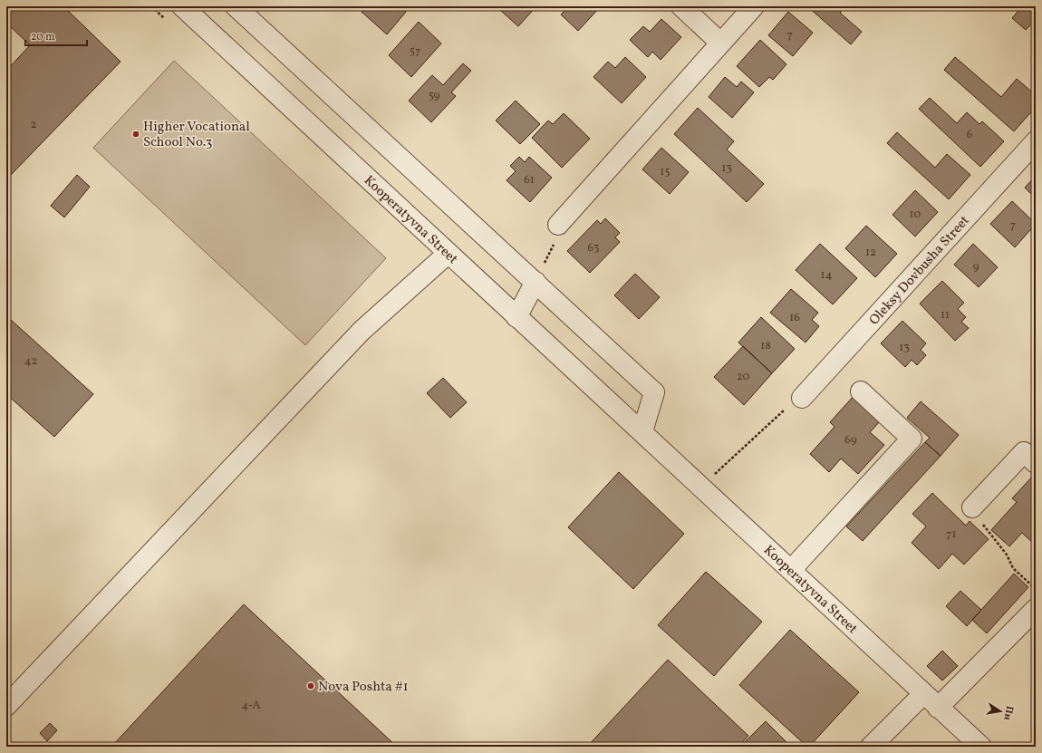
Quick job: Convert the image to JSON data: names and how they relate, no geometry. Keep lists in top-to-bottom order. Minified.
{"streets":{"street":["Kooperatyvna Street","Oleksy Dovbusha Street"]},"places":["Higher Vocational School No.3","Nova Poshta #1"],"house_numbers":["7","57","59","2","6","13","15","61","10","7","63","12","9","14","11","16","18","13","42","20","69","71","4-А"],"scale_bar":"20 m","north":"right"}
